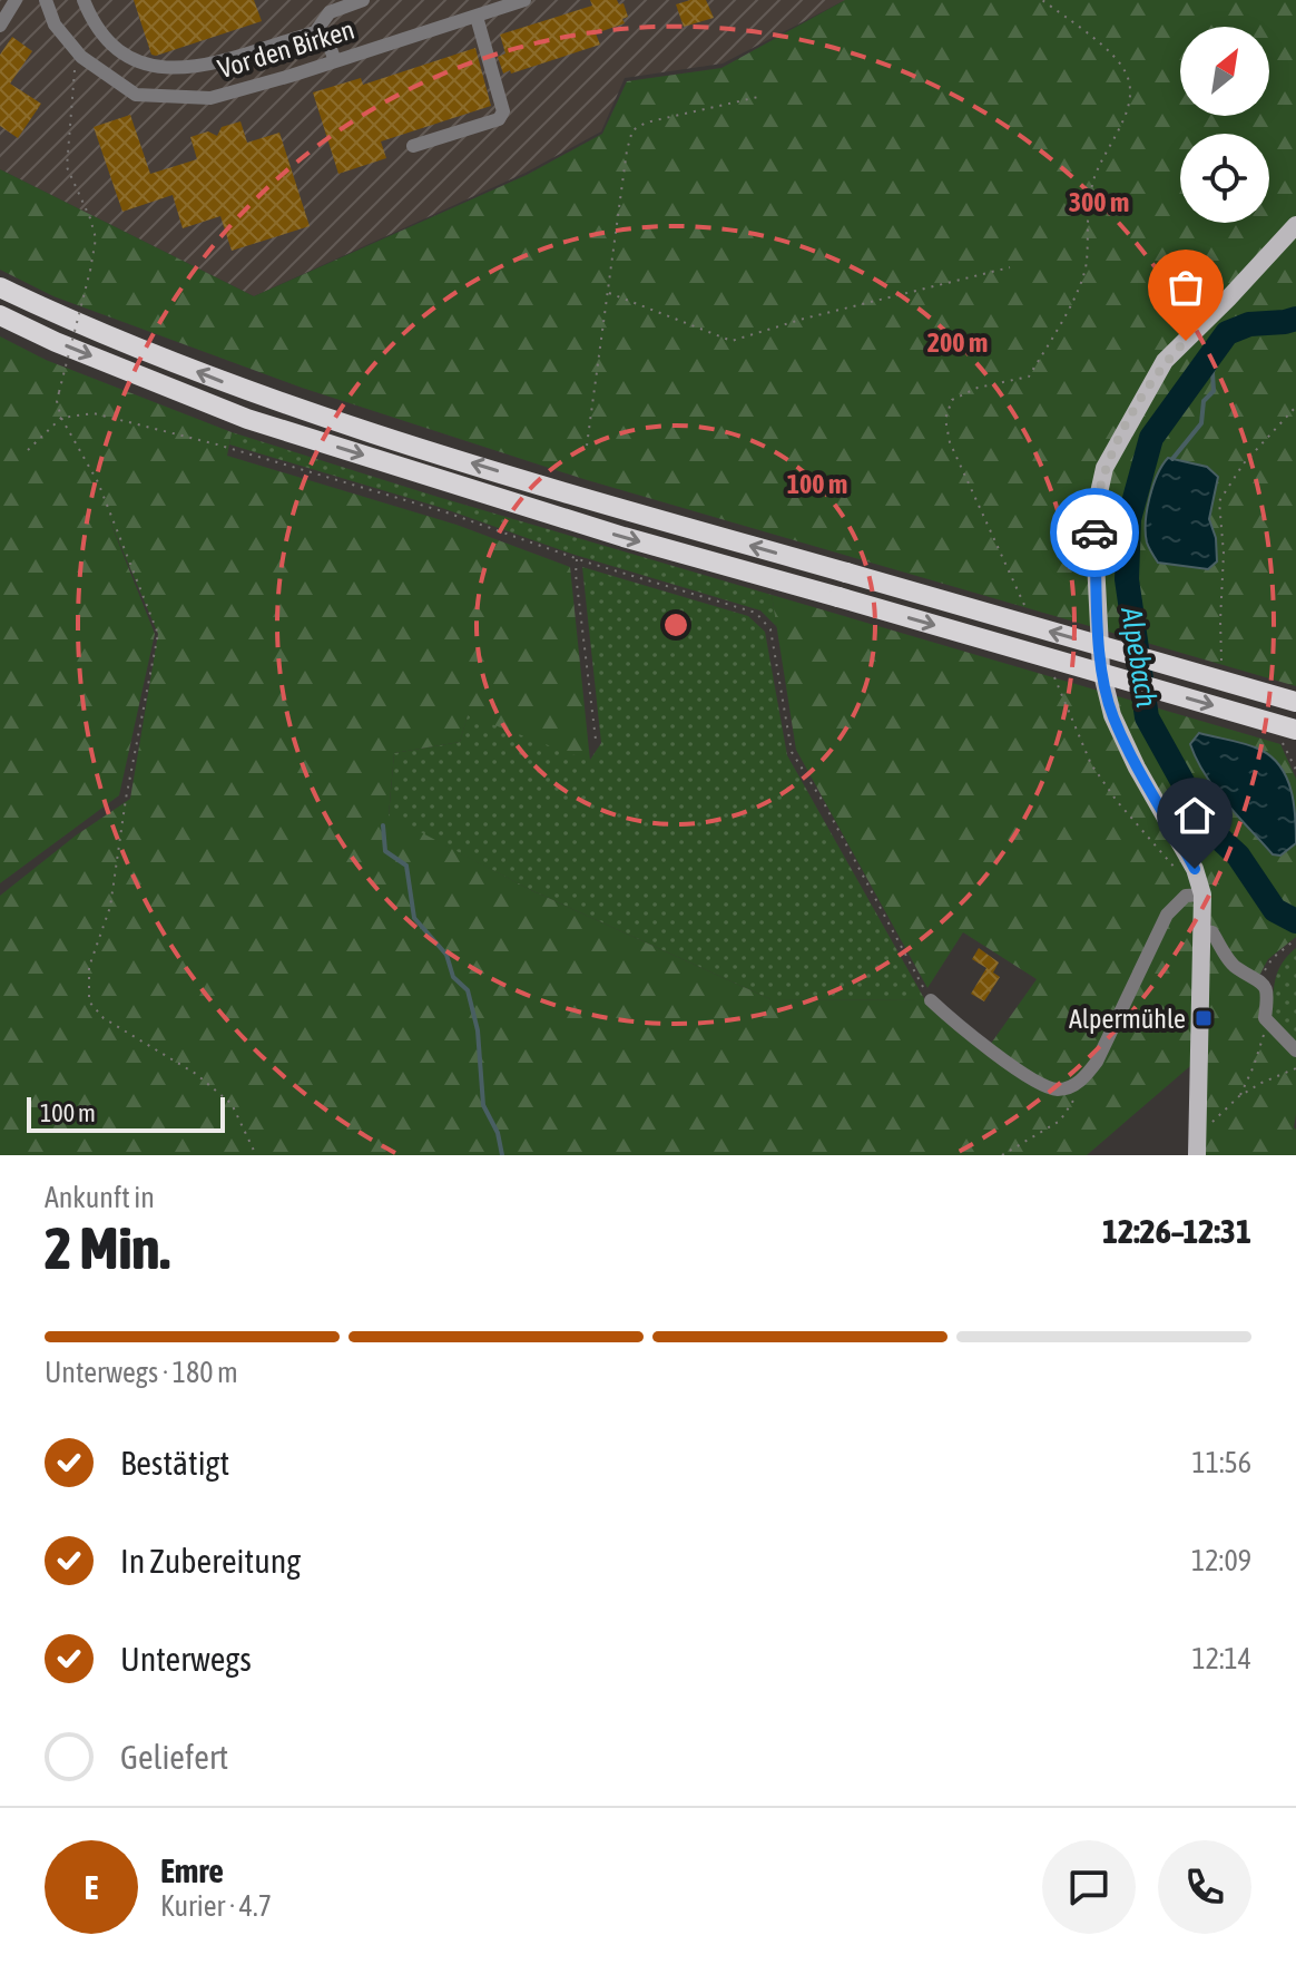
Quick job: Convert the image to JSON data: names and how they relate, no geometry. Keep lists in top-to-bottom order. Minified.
{"streets":{"street":["Vor den Birken"]},"water":["Alpebach"],"places":{"transit":["Alpermühle"]},"scale_bar":"100 m","north":"top right","page":{"scale":"100 m","heading":["2 Min.","Ankunft in","12:26–12:31"],"panel":["Emre","Kurier · 4.7"],"bar":"Unterwegs · 180 m","list":[["Bestätigt","11:56"],["In Zubereitung","12:09"],["Unterwegs","12:14"],"Geliefert"],"round":"E"},"rings":["300 m","200 m","100 m"]}
